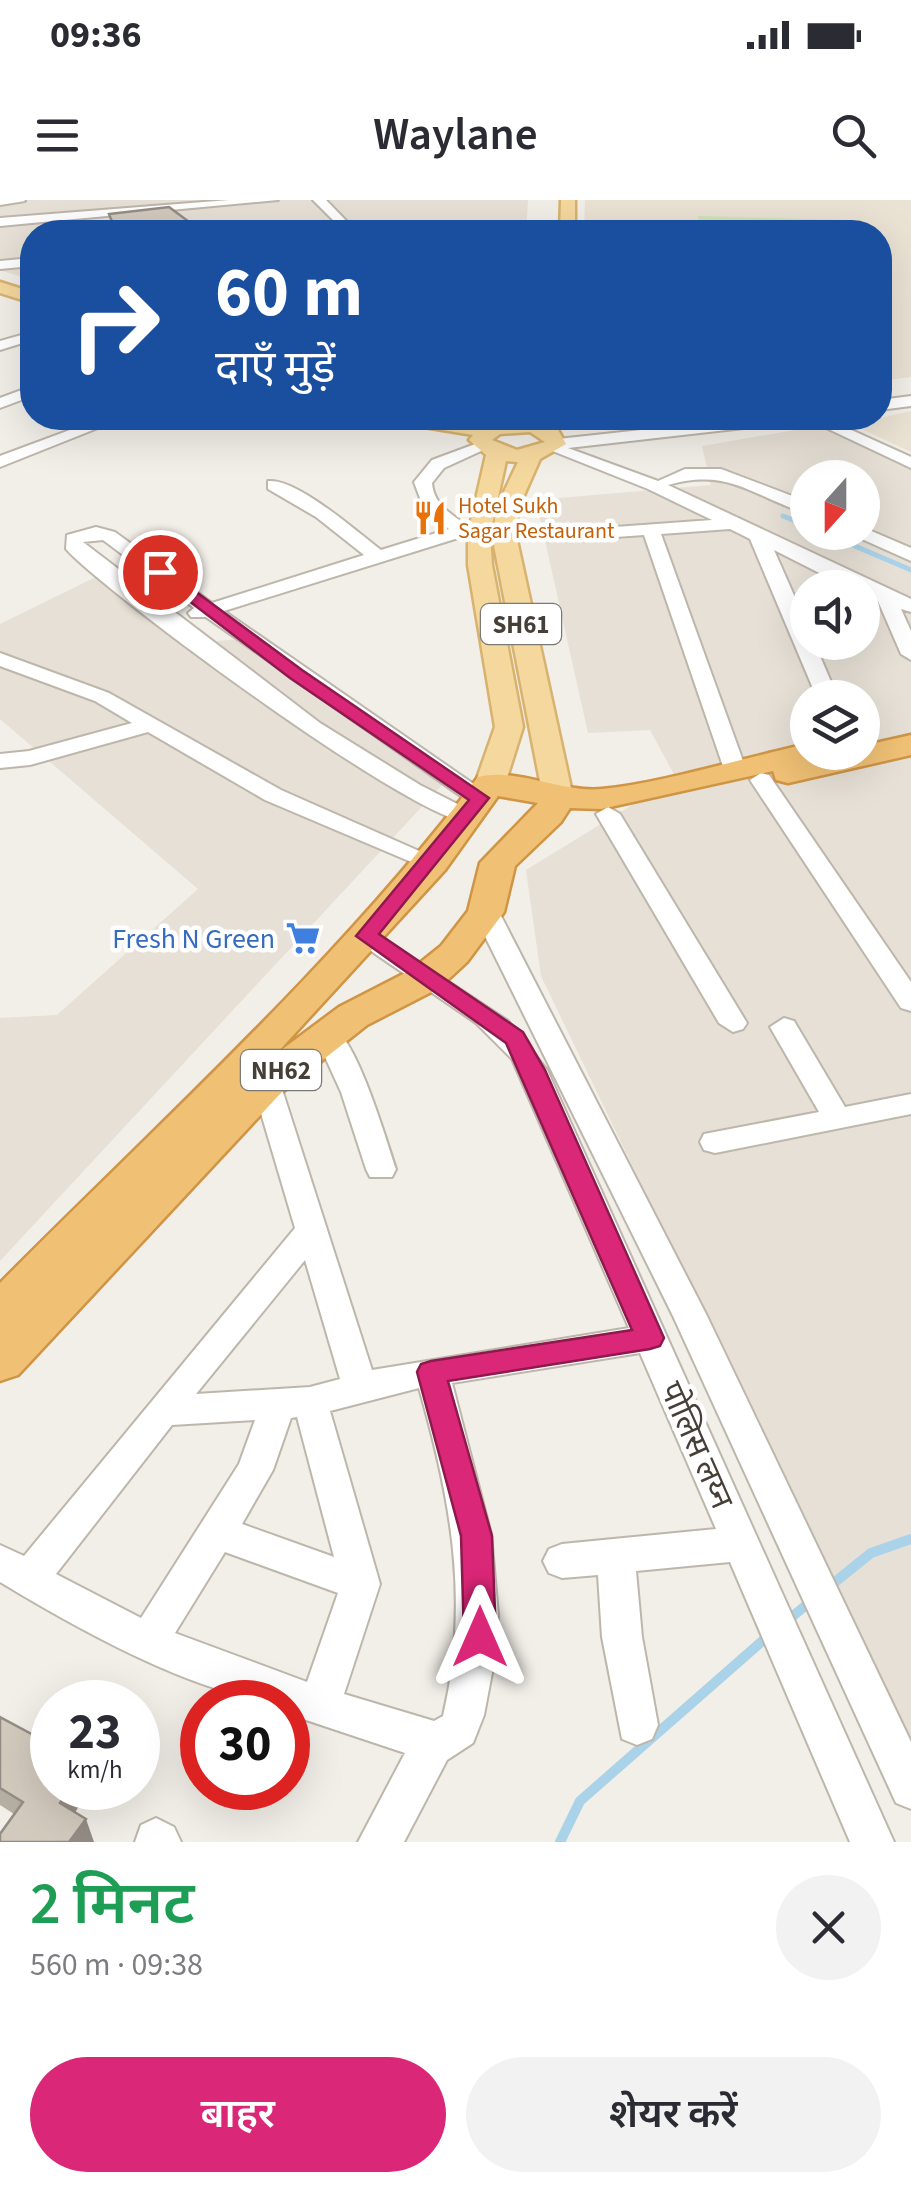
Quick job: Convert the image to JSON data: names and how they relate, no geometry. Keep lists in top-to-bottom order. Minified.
{"streets":{"highway":["NH62"],"main road":["SH61"],"street":["पोलिस लय्न"]},"crossings":[["SH61","NH62"],["NH62","पोलिस लय्न"]],"places":{"restaurant":["Hotel Sukh Sagar Restaurant"],"supermarket":["Fresh N Green"]},"north":"bottom","page":{"status":"09:36","header":"Waylane","turn":["60 m","दाएँ मुड़ें"],"speed":"23 km/h","limit":"30","heading":["2 मिनट","560 m · 09:38"],"buttons":["बाहर","शेयर करें"]}}
